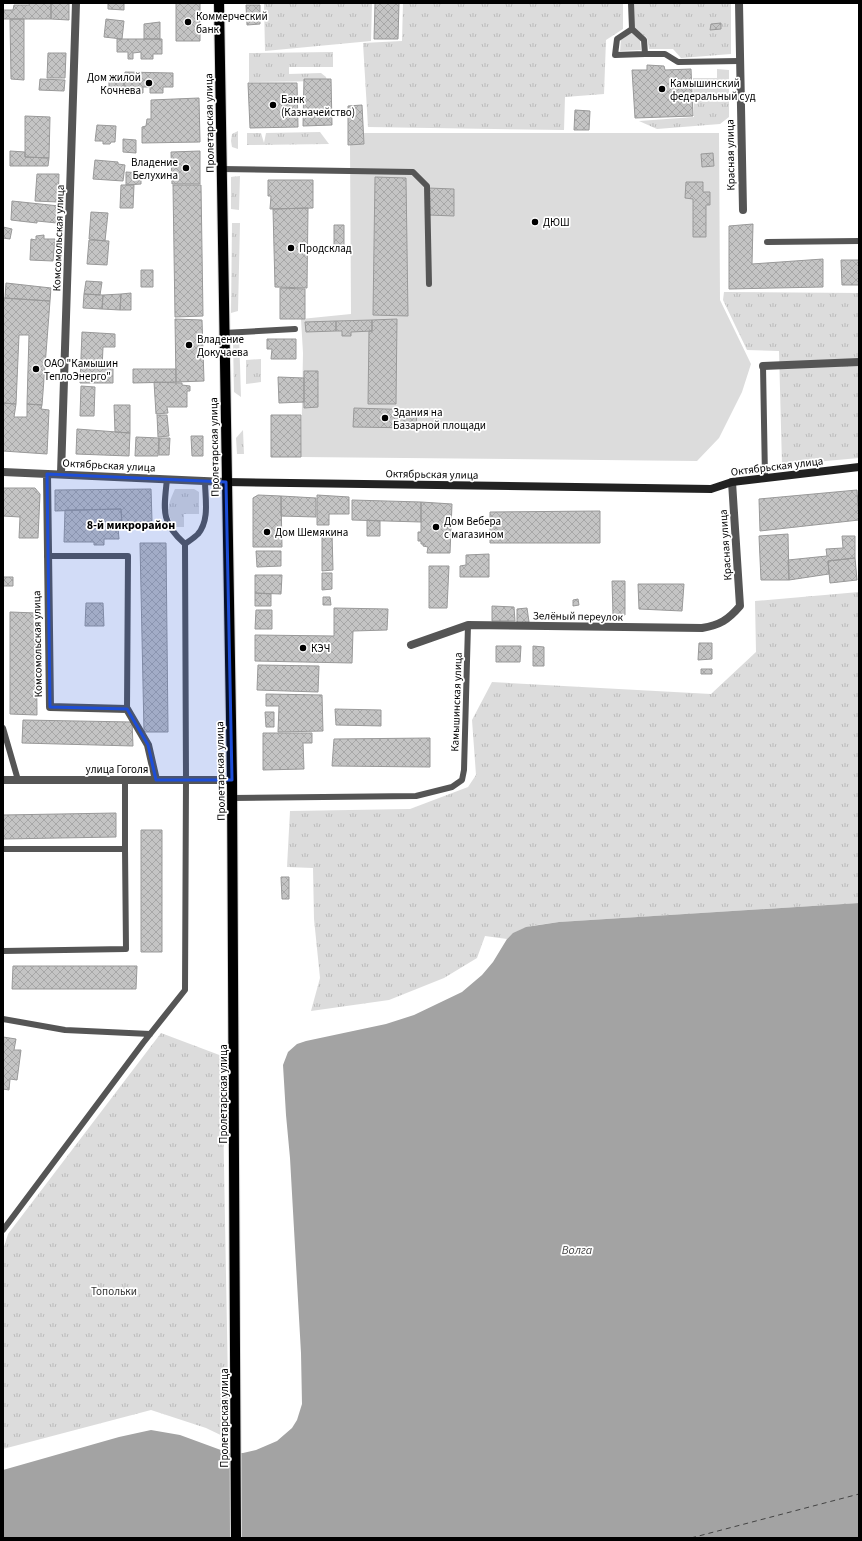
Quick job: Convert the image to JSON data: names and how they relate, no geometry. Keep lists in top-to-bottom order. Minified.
{"streets":{"main road":["Пролетарская улица"],"street":["Красная улица","Комсомольская улица","Октябрьская улица","Зелёный переулок","улица Гоголя"],"lane":["Камышинская улица"]},"crossings":[["Пролетарская улица","Октябрьская улица"],["Пролетарская улица","Камышинская улица"],["Пролетарская улица","улица Гоголя"],["Красная улица","Октябрьская улица"],["Красная улица","Зелёный переулок"],["Комсомольская улица","Октябрьская улица"],["Зелёный переулок","Камышинская улица"]],"districts":["8-й микрорайон"],"water":["Волга"],"parks":["Топольки"],"places":["Коммерческий банк","Дом жилой Кочнева","Камышинский федеральный суд","Банк (Казначейство)","Владение Белухина","ДЮШ","Продсклад","Владение Докучаева","ОАО \"Камышин ТеплоЭнерго\"","Здания на Базарной площади","Дом Вебера с магазином","Дом Шемякина","КЭЧ"]}
